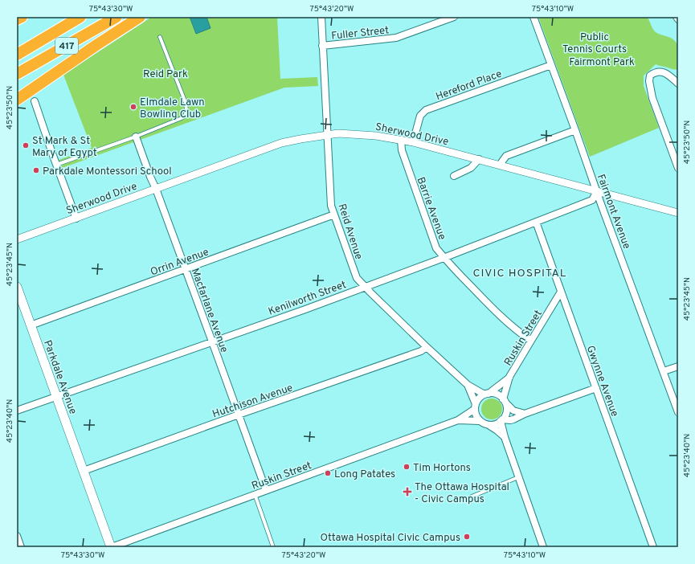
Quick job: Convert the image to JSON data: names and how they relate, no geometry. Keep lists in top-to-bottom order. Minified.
{"streets":{"highway":["417"],"main road":["Parkdale Avenue"],"street":["Fuller Street","Hereford Place","Sherwood Drive","Barrie Avenue","Fairmont Avenue","Reid Avenue","Orrin Avenue","Kenilworth Street","Macfarlane Avenue","Ruskin Street","Gwynne Avenue","Hutchison Avenue"]},"crossings":[["Fuller Street","Reid Avenue"],["Hereford Place","Sherwood Drive"],["Hereford Place","Fairmont Avenue"],["Sherwood Drive","Barrie Avenue"],["Sherwood Drive","Fairmont Avenue"],["Sherwood Drive","Reid Avenue"],["Sherwood Drive","Kenilworth Street"],["Sherwood Drive","Macfarlane Avenue"],["Barrie Avenue","Kenilworth Street"],["Barrie Avenue","Ruskin Street"],["Fairmont Avenue","Kenilworth Street"],["Reid Avenue","Orrin Avenue"],["Reid Avenue","Kenilworth Street"],["Reid Avenue","Ruskin Street"],["Reid Avenue","Hutchison Avenue"],["Orrin Avenue","Macfarlane Avenue"],["Orrin Avenue","Parkdale Avenue"],["Kenilworth Street","Macfarlane Avenue"],["Kenilworth Street","Parkdale Avenue"],["Kenilworth Street","Gwynne Avenue"],["Macfarlane Avenue","Ruskin Street"],["Macfarlane Avenue","Hutchison Avenue"],["Ruskin Street","Parkdale Avenue"],["Ruskin Street","Gwynne Avenue"],["Parkdale Avenue","Hutchison Avenue"]],"districts":["CIVIC HOSPITAL"],"parks":["Public Tennis Courts","Fairmont Park","Reid Park"],"places":{"other":["Elmdale Lawn Bowling Club","St Mark & St Mary of Egypt","Parkdale Montessori School","Tim Hortons","Long Patates","Ottawa Hospital Civic Campus"],"health":["The Ottawa Hospital - Civic Campus"]},"coordinates":["75°43'30\"W","75°43'20\"W","75°43'10\"W","45°23'50\"N","45°23'45\"N","45°23'40\"N"]}
